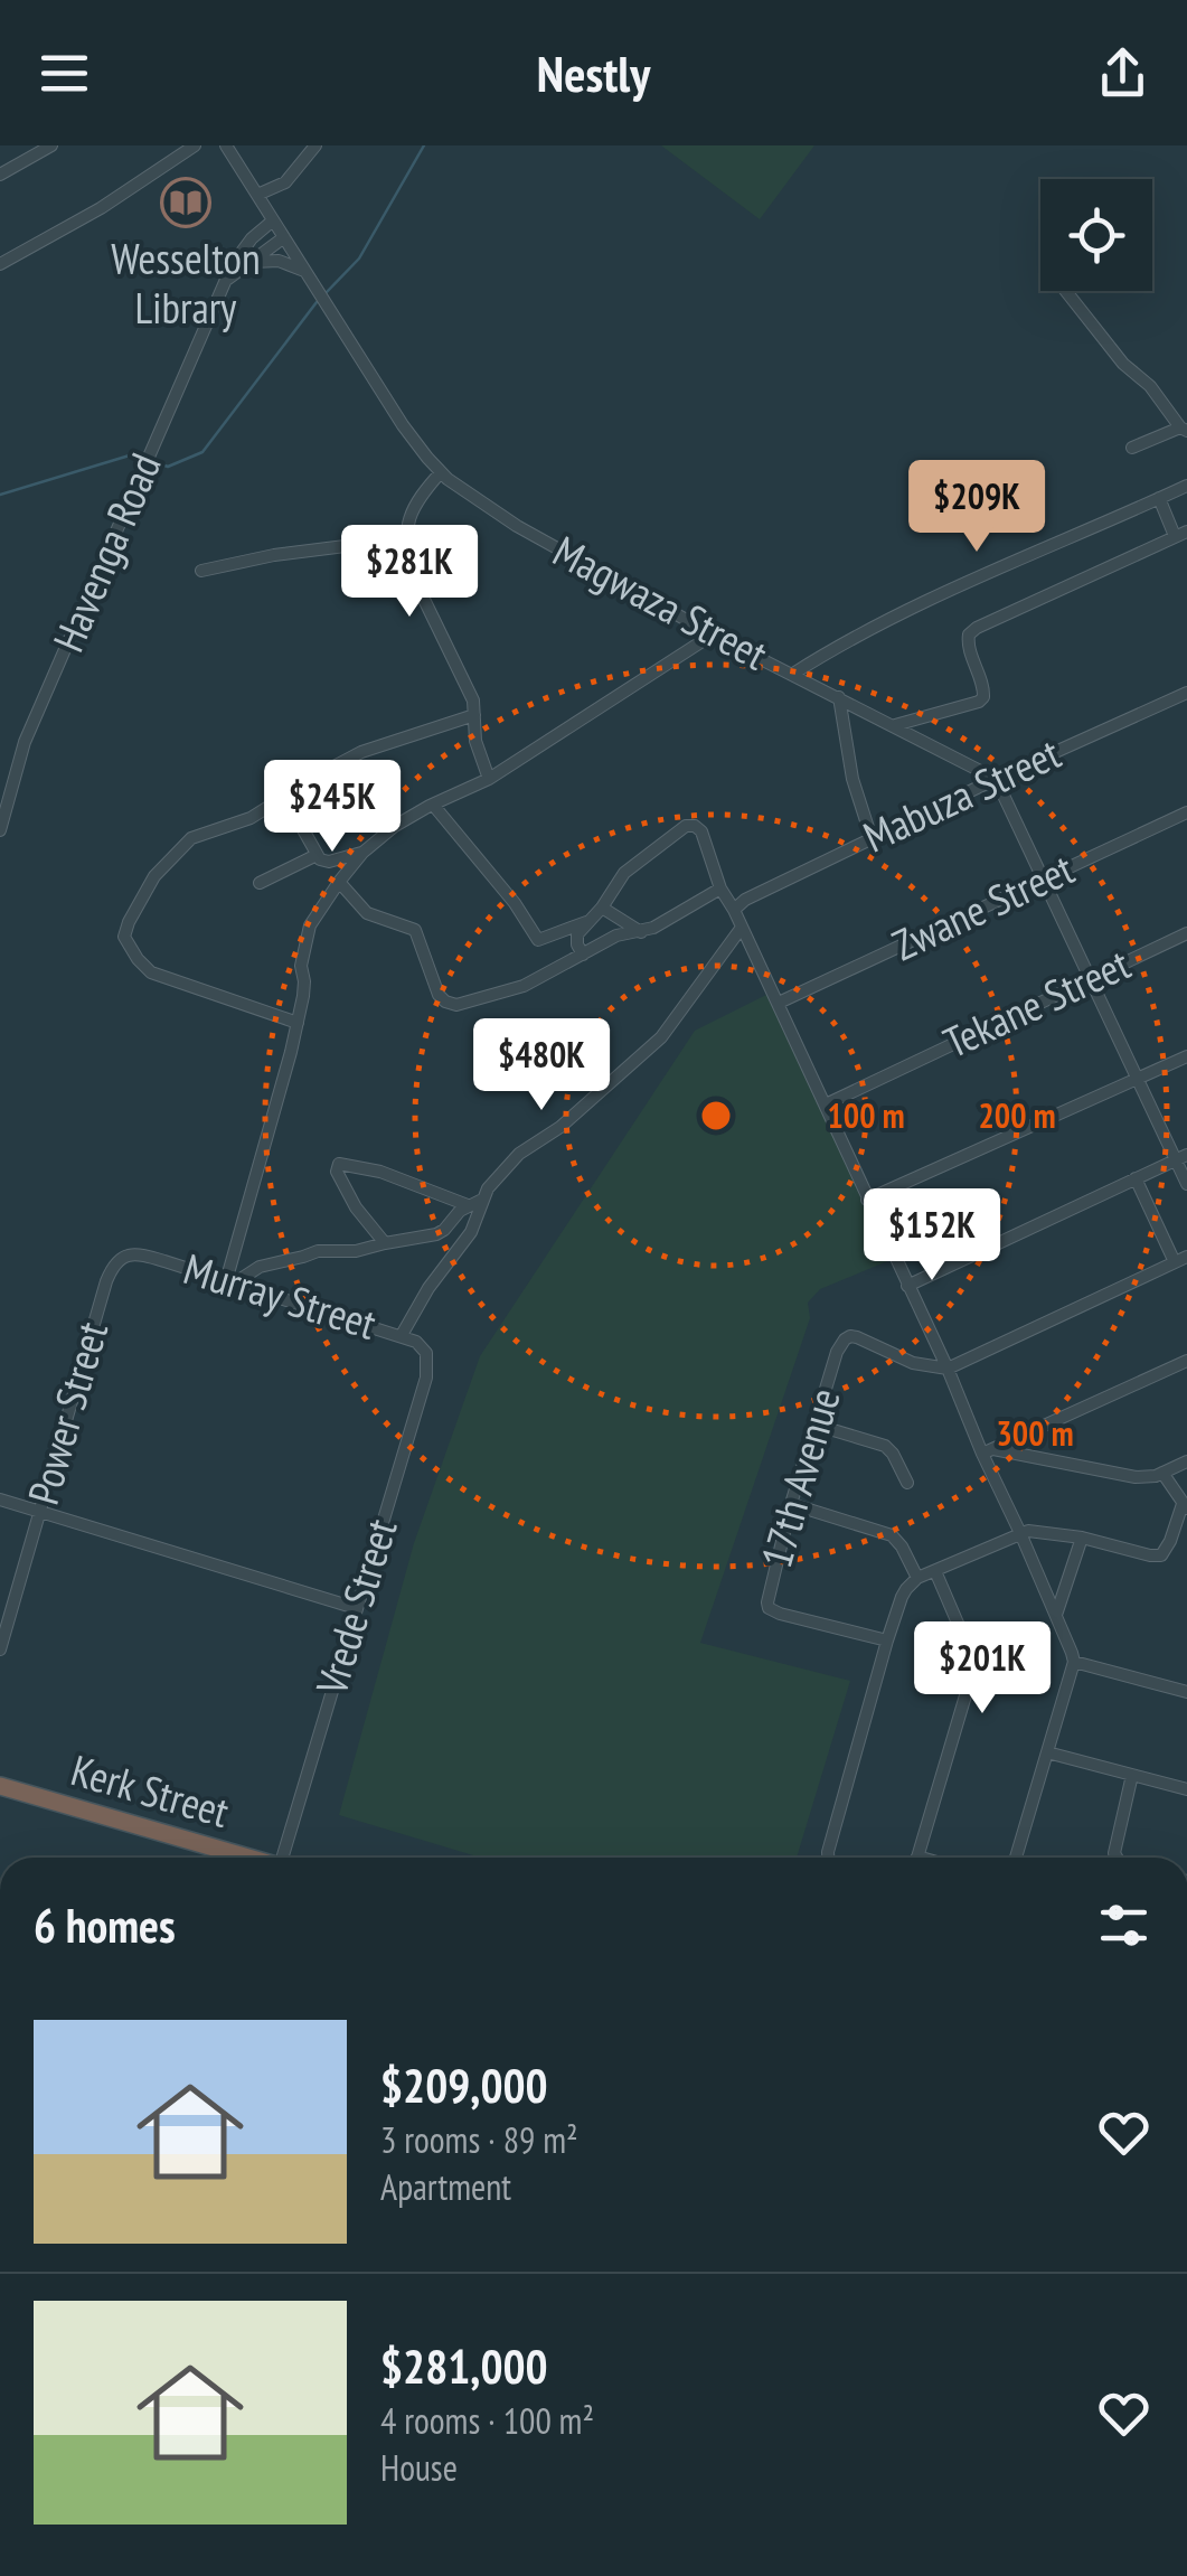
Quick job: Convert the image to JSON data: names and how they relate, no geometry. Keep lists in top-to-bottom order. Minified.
{"streets":{"highway":["Kerk Street"],"street":["Havenga Road","Magwaza Street","Mabuza Street","Zwane Street","Tekane Street","Murray Street","Power Street","17th Avenue","Vrede Street"]},"crossings":[["Havenga Road","Magwaza Street"],["Magwaza Street","Mabuza Street"],["Murray Street","Power Street"],["Murray Street","Vrede Street"]],"places":{"library":["Wesselton Library"]},"page":{"header":"Nestly","price":["$209K","$281K","$245K","$480K","$152K","$201K"],"heading":"6 homes","list":[{"name":"$209,000","note":"3 rooms · 89 m² · Apartment"},{"name":"$281,000","note":"4 rooms · 100 m² · House"}]},"rings":["100 m","200 m","300 m"]}
